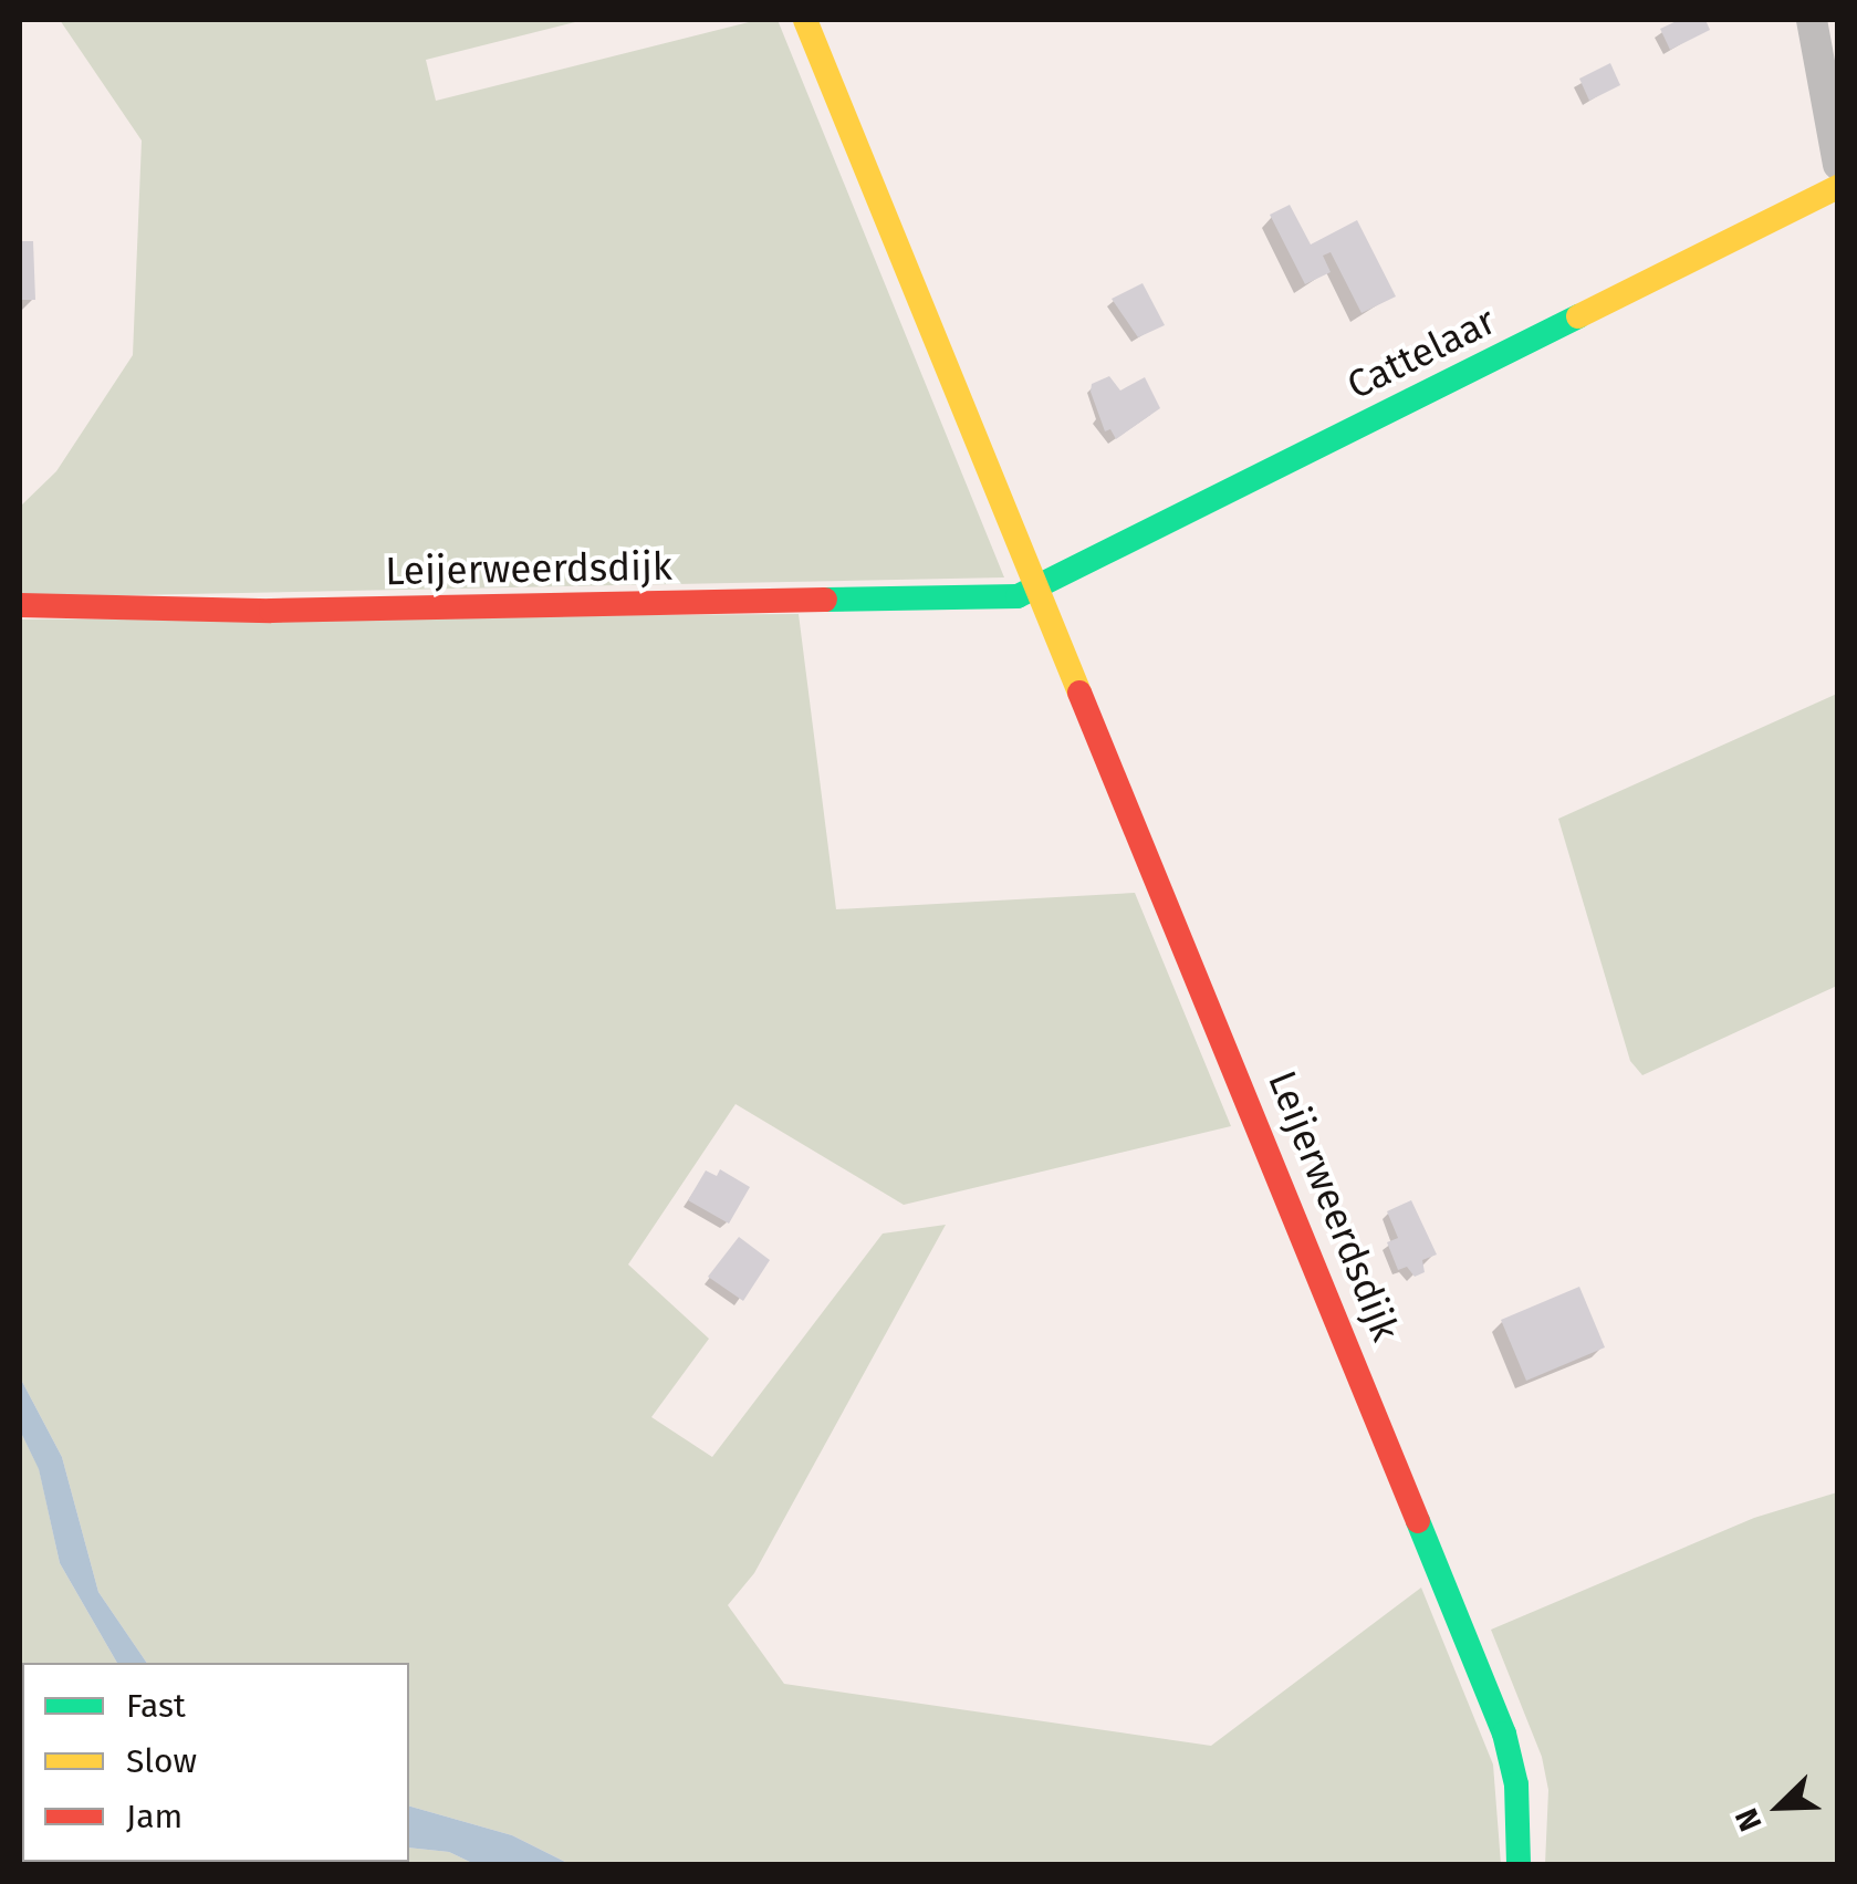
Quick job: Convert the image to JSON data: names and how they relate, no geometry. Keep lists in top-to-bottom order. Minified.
{"streets":{"street":["Cattelaar","Leijerweerdsdijk"]},"crossings":[["Cattelaar","Leijerweerdsdijk"]],"legend":["Fast","Slow","Jam"],"north":"bottom left"}
